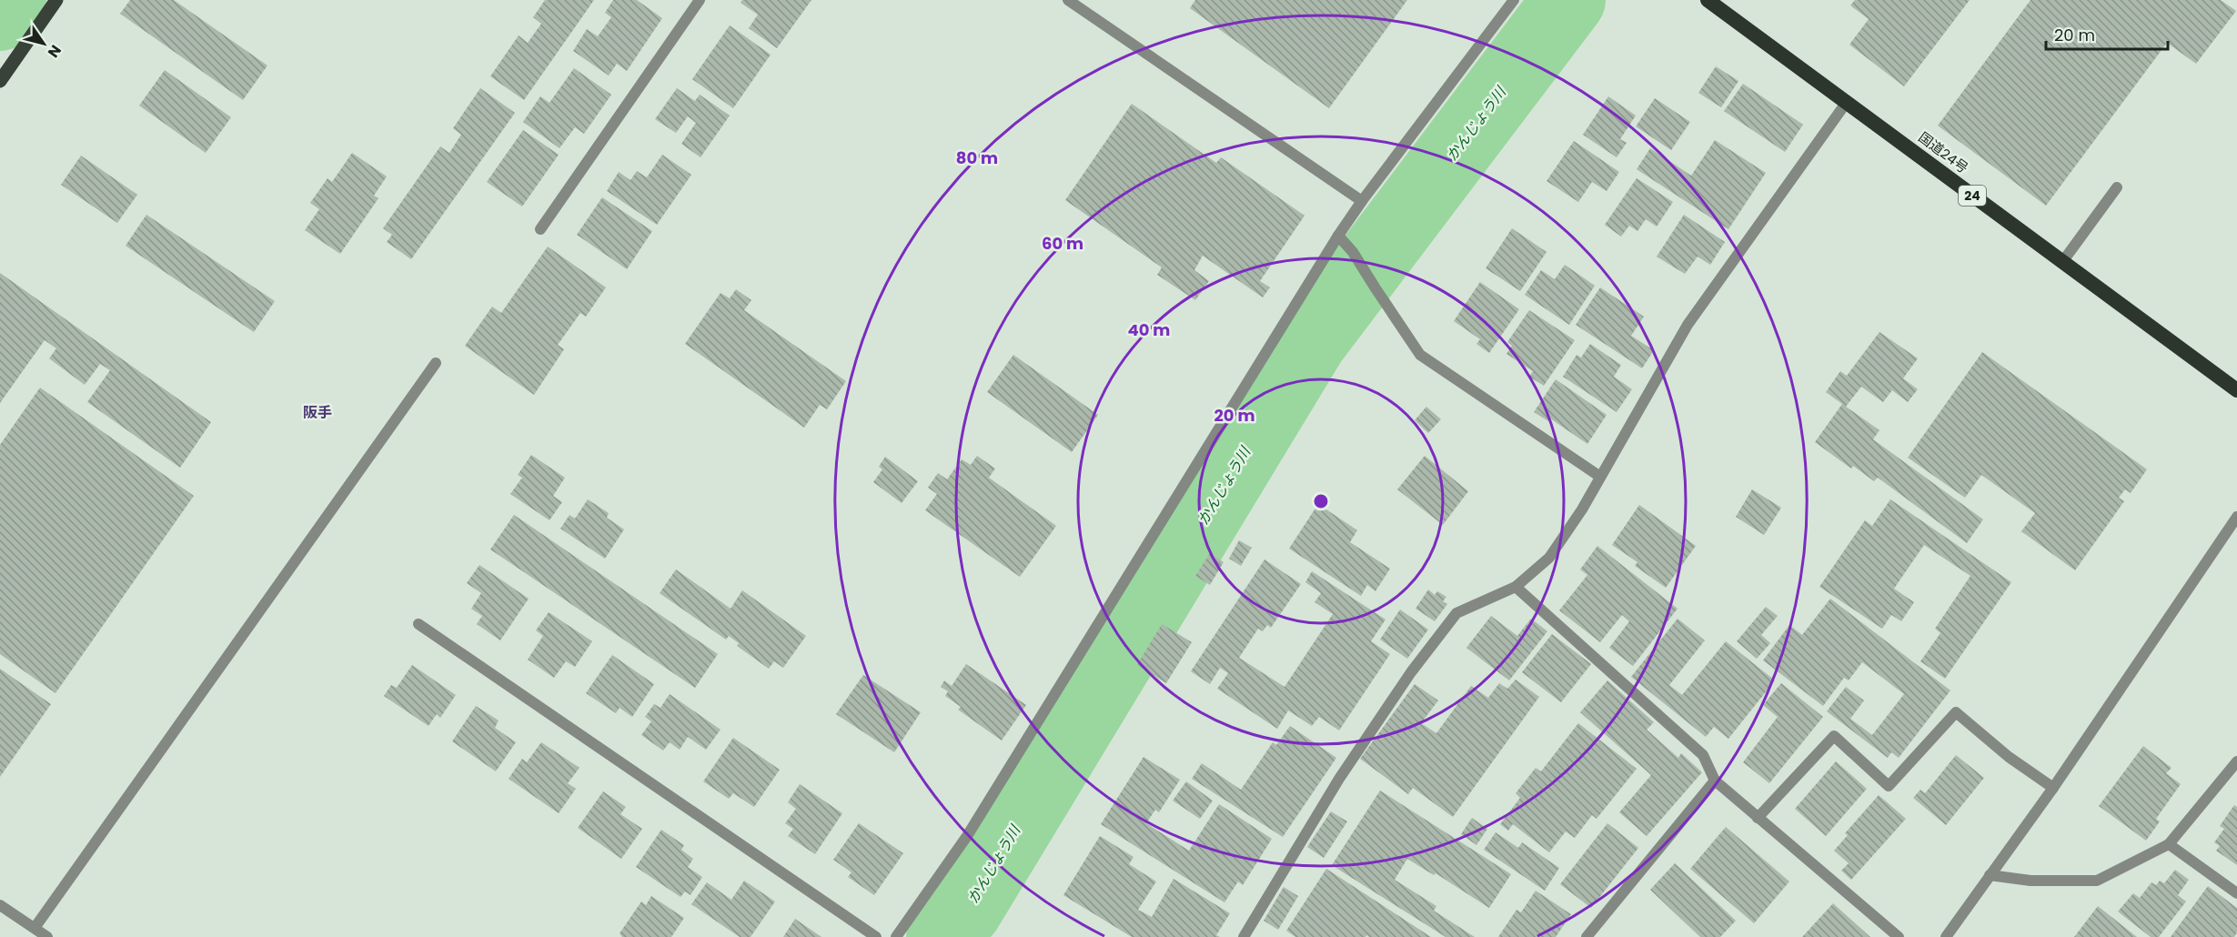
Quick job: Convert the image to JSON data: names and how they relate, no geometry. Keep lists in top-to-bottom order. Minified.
{"streets":{"highway":["国道24号","24"]},"districts":["阪手"],"water":["かんじょう川"],"scale_bar":"20 m","north":"bottom right","rings":["80 m","60 m","40 m","20 m"]}
